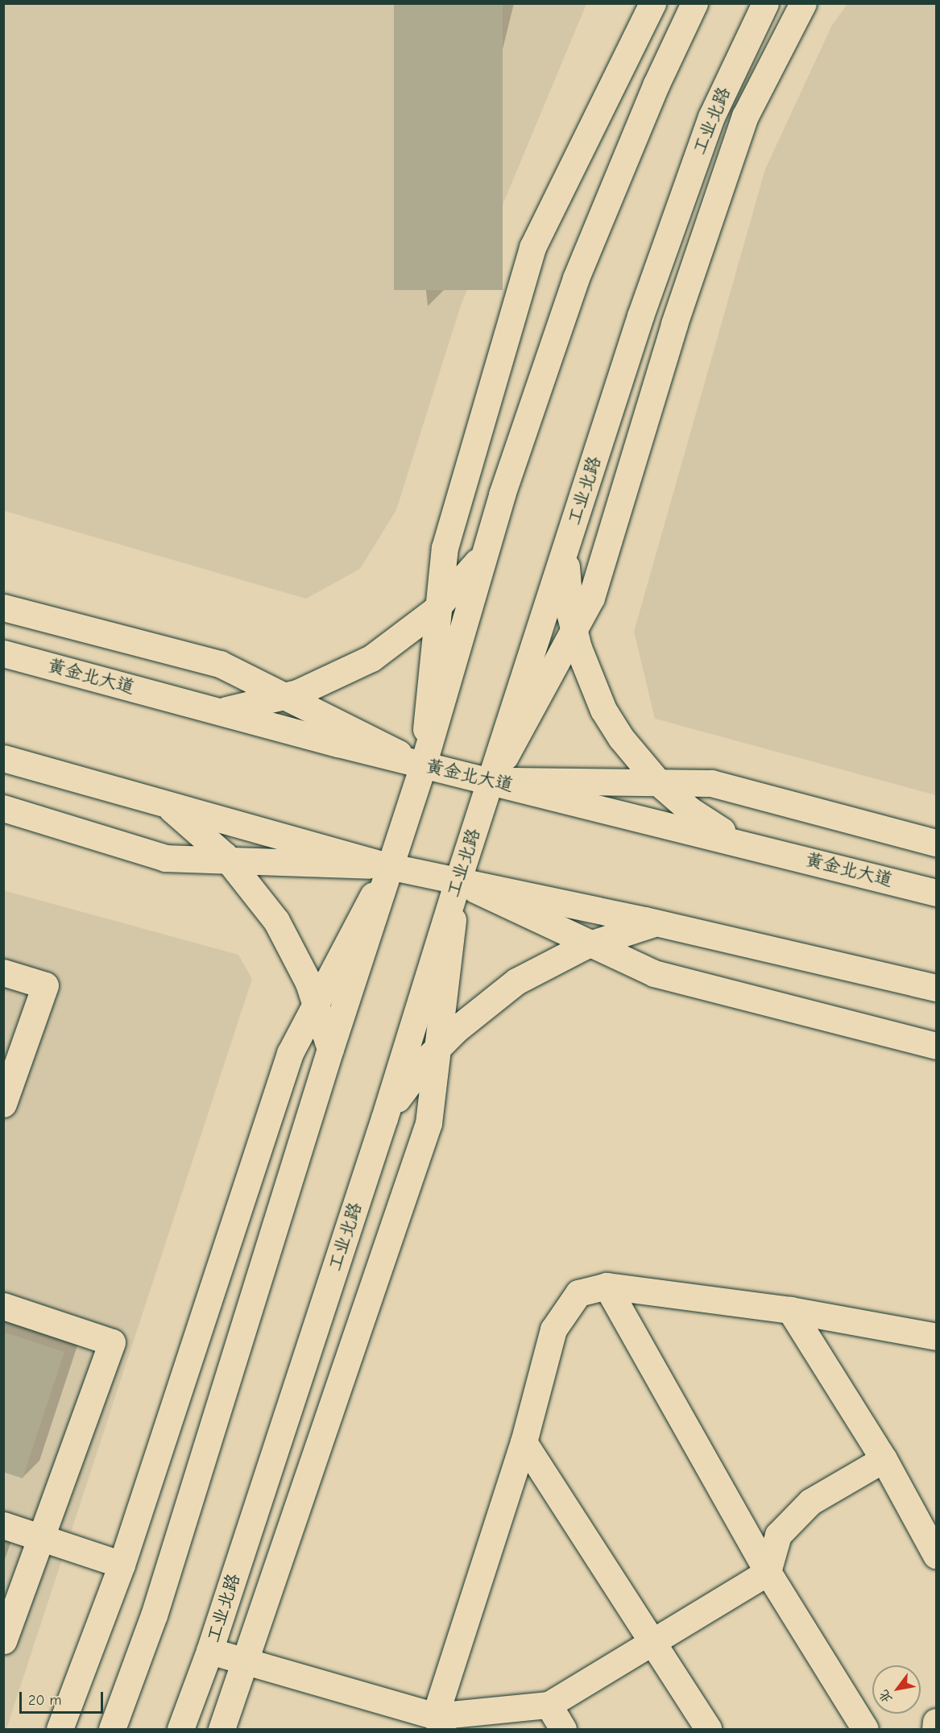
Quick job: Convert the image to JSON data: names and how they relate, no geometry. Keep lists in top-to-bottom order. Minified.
{"streets":{"street":["工业北路","黄金北大道"]},"crossings":[["工业北路","黄金北大道"]],"scale_bar":"20 m","north":"bottom left"}
